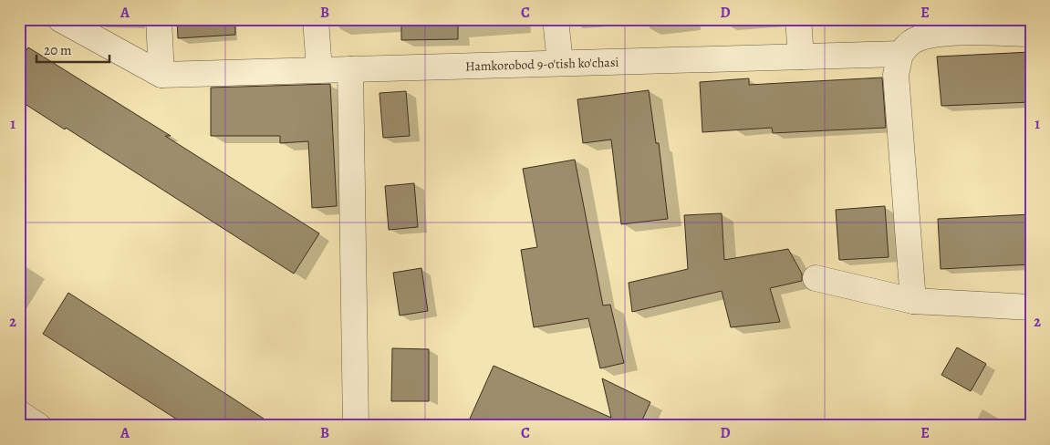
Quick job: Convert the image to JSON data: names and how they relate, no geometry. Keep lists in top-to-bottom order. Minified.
{"streets":{"street":["Hamkorobod 9-o'tish ko'chasi"]},"scale_bar":"20 m","grid":{"columns":["A","B","C","D","E"],"rows":["1","2"]}}
